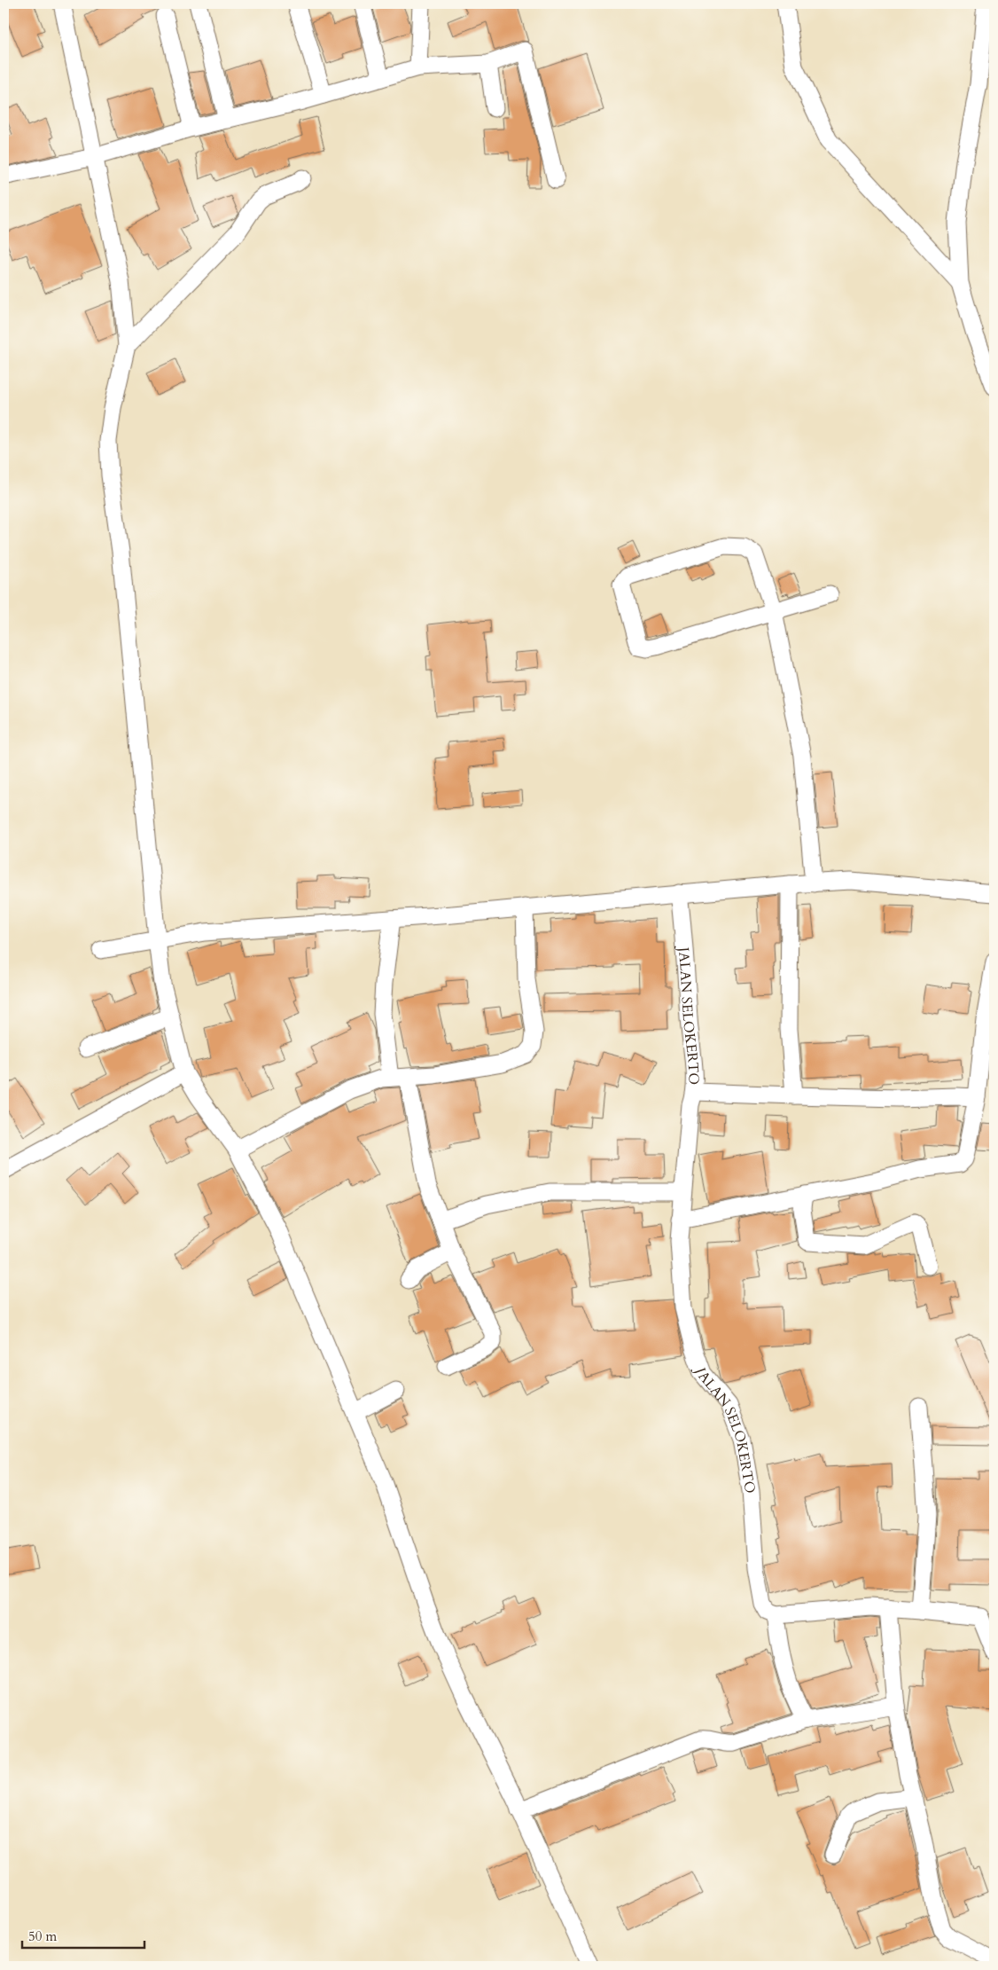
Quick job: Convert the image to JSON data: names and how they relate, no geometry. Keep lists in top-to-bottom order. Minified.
{"streets":{"street":["JALAN SELOKERTO"]},"scale_bar":"50 m"}
